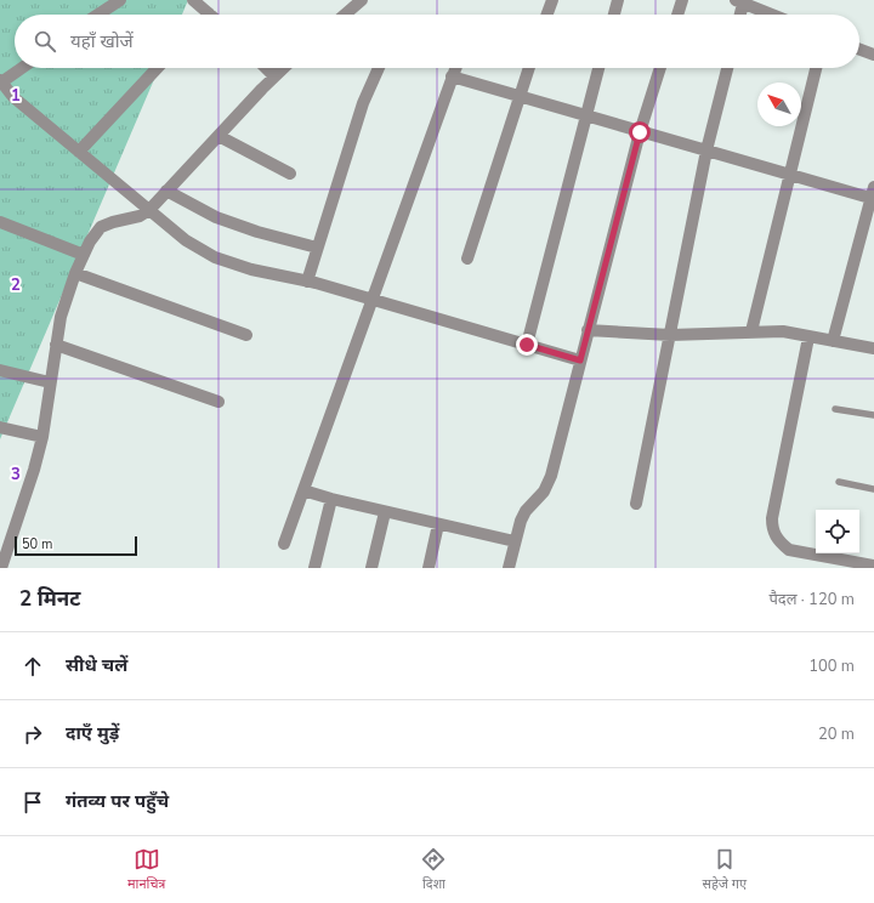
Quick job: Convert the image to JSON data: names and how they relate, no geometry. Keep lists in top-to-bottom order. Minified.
{"scale_bar":"50 m","north":"top left","page":{"search":"यहाँ खोजें","scale":"50 m","heading":["2 मिनट","पैदल · 120 m"],"list":[["सीधे चलें","100 m"],["दाएँ मुड़ें","20 m"],"गंतव्य पर पहुँचे"],"nav":["मानचित्र","दिशा","सहेजे गए"]},"grid":{"rows":["1","2","3"]}}
